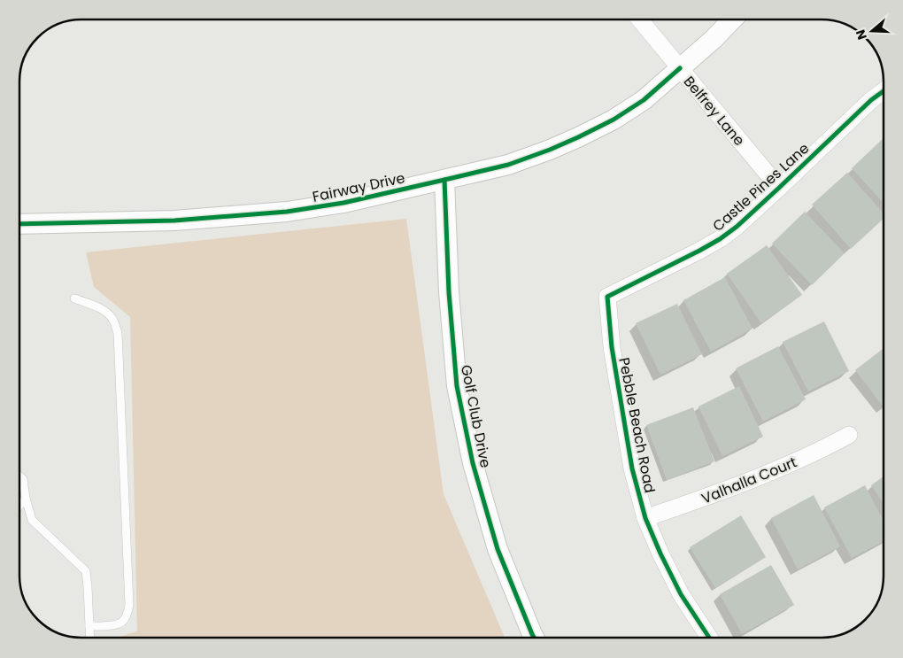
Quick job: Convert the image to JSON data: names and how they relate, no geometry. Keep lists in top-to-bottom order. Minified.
{"streets":{"street":["Belfrey Lane","Fairway Drive","Castle Pines Lane","Golf Club Drive","Pebble Beach Road","Valhalla Court"]},"crossings":[["Belfrey Lane","Fairway Drive"],["Belfrey Lane","Castle Pines Lane"],["Fairway Drive","Golf Club Drive"],["Castle Pines Lane","Pebble Beach Road"],["Pebble Beach Road","Valhalla Court"]],"north":"left"}
